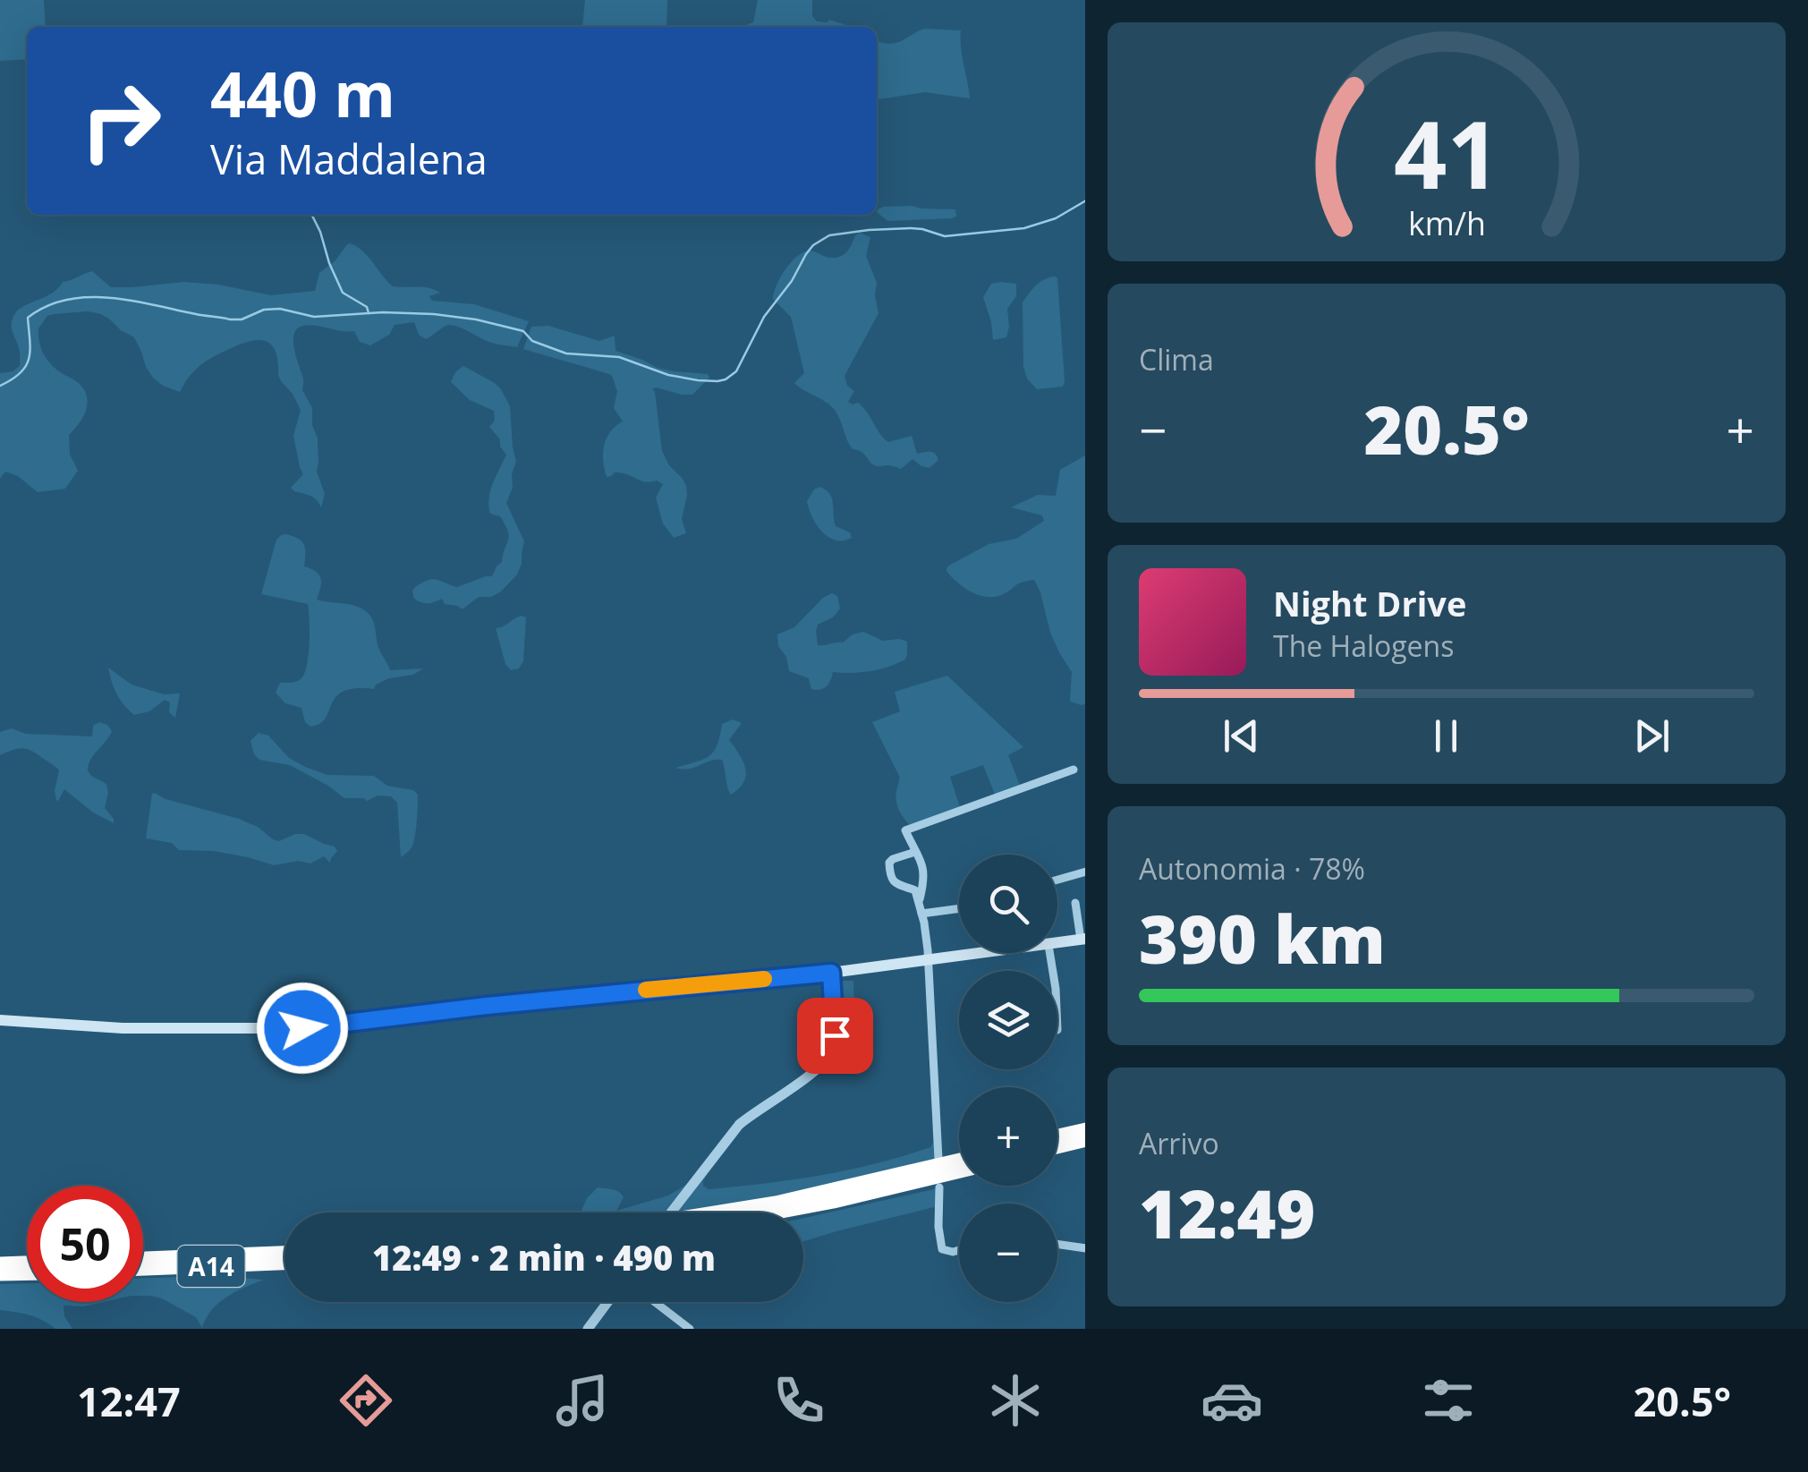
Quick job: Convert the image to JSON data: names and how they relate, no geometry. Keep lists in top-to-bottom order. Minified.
{"streets":{"highway":["A14"]},"page":{"turn":["440 m","Via Maddalena"],"tile":["Clima",["Autonomia · 78%","390 km"],["Arrivo","12:49"]],"heat":["−","20.5°","+"],"song":["Night Drive","The Halogens"],"map_buttons":["+","−"],"limit":"50","trip":"12:49 · 2 min · 490 m","tabs":["12:47","20.5°"],"gauge":["41","km/h"]}}
